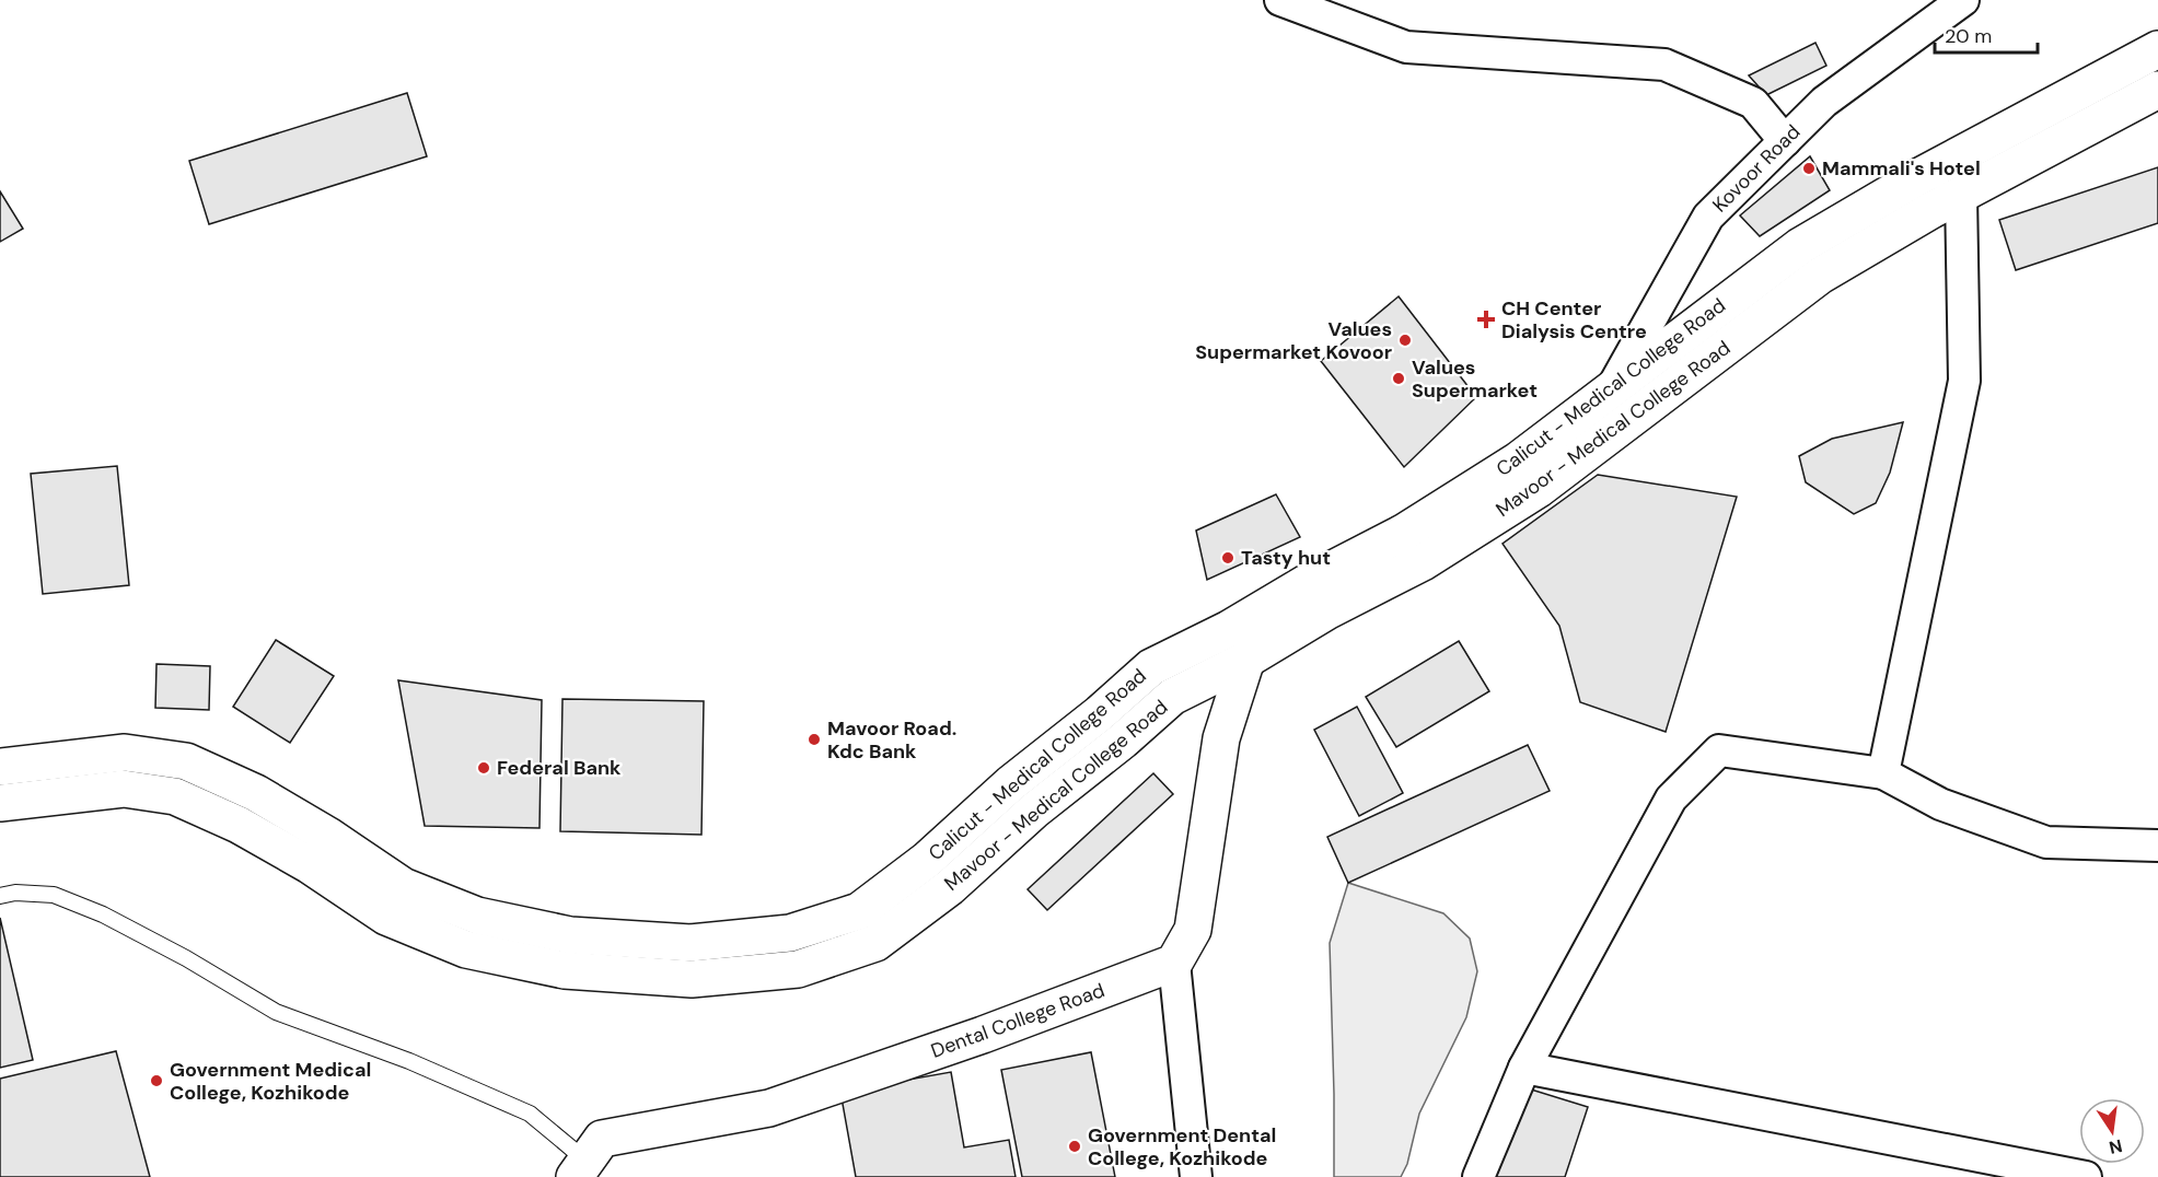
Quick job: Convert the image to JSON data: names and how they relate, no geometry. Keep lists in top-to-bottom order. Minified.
{"streets":{"main road":["Calicut - Medical College Road","Mavoor - Medical College Road","Dental College Road"],"street":["Kovoor Road"]},"crossings":[["Kovoor Road","Calicut - Medical College Road"]],"places":{"other":["Mammali's Hotel","Values Supermarket Kovoor","Values Supermarket","Tasty hut","Mavoor Road. Kdc Bank","Federal Bank","Government Medical College, Kozhikode","Government Dental College, Kozhikode"],"health":["CH Center Dialysis Centre"]},"scale_bar":"20 m","north":"bottom"}
